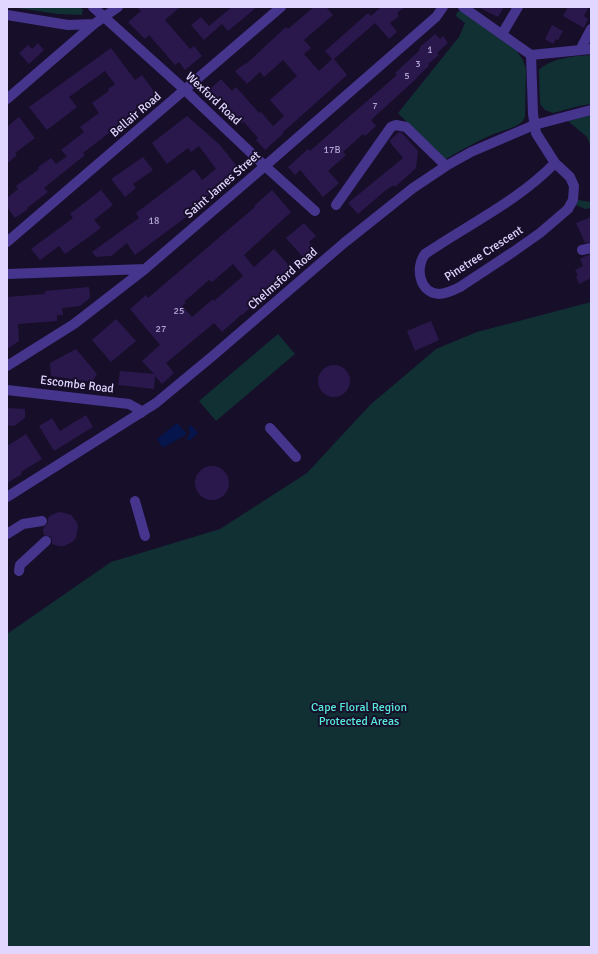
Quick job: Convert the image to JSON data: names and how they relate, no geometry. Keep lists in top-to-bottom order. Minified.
{"streets":{"street":["Wexford Road","Bellair Road","Saint James Street","Pinetree Crescent","Chelmsford Road","Escombe Road"]},"crossings":[["Wexford Road","Bellair Road"],["Wexford Road","Saint James Street"],["Pinetree Crescent","Chelmsford Road"],["Chelmsford Road","Escombe Road"]],"parks":["Cape Floral Region Protected Areas"],"house_numbers":["1","3","5","7","17B","18","25","27"]}
